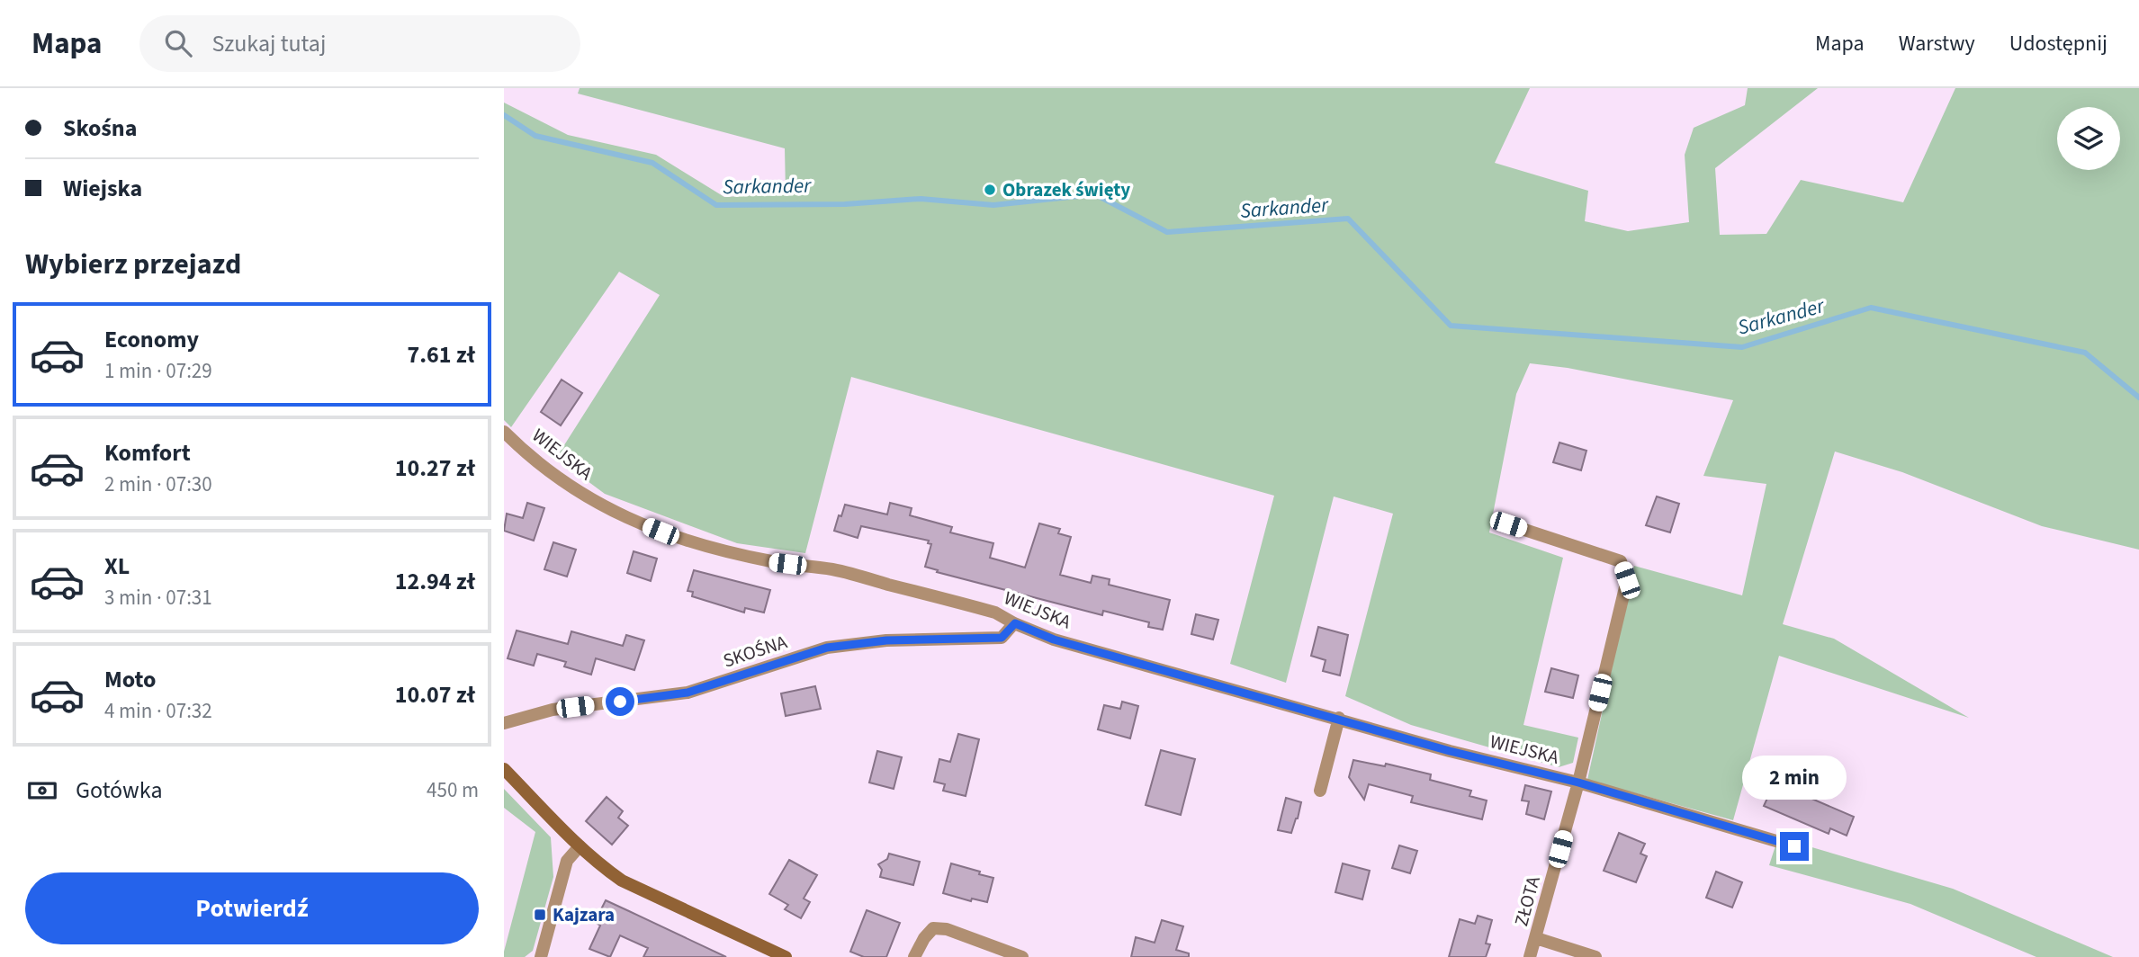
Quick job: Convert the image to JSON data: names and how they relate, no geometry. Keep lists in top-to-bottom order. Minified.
{"streets":{"street":["WIEJSKA","SKOŚNA","ZŁOTA"]},"crossings":[["WIEJSKA","SKOŚNA"],["WIEJSKA","ZŁOTA"]],"water":["Sarkander"],"places":{"other":["Obrazek święty"],"transit":["Kajzara"]},"page":{"header":"Mapa","search":"Szukaj tutaj","nav":["Mapa","Warstwy","Udostępnij"],"banner":["Skośna","Wiejska"],"heading":"Wybierz przejazd","list":[{"name":"Economy","note":"1 min · 07:29","value":"7.61 zł"},{"name":"Komfort","note":"2 min · 07:30","value":"10.27 zł"},{"name":"XL","note":"3 min · 07:31","value":"12.94 zł"},{"name":"Moto","note":"4 min · 07:32","value":"10.07 zł"}],"pay":["Gotówka","450 m"],"bubble":"2 min","buttons":"Potwierdź"}}
